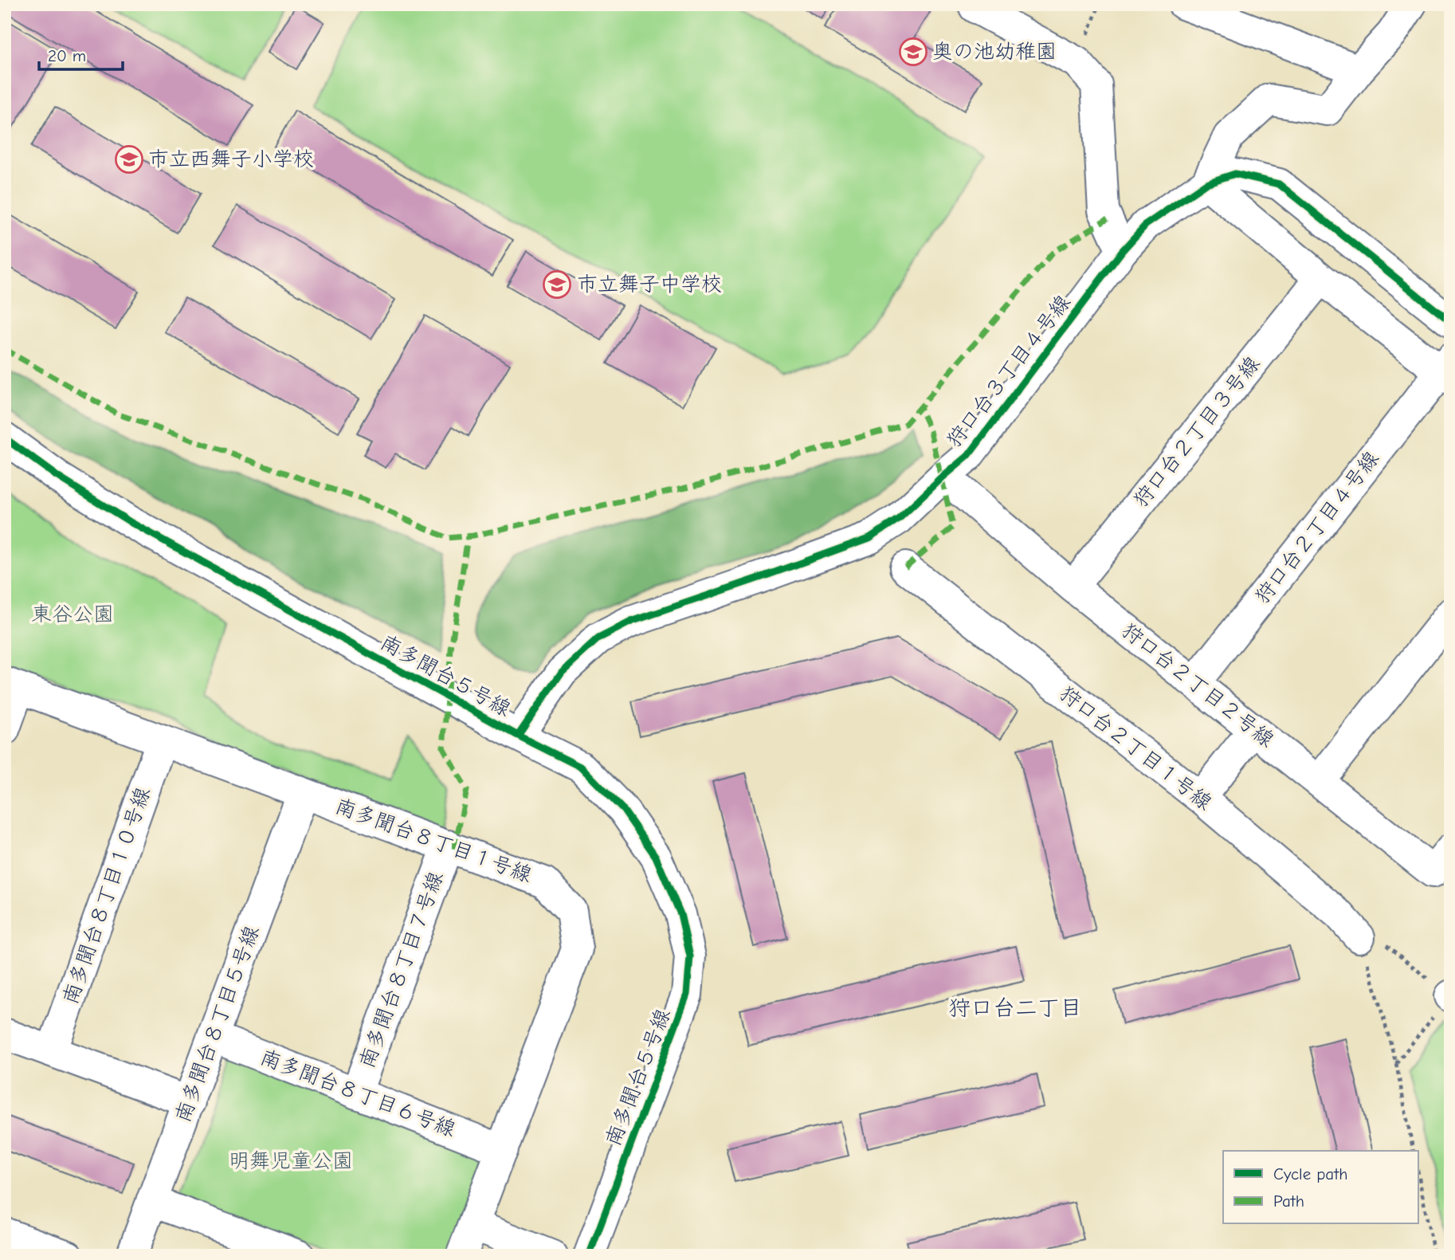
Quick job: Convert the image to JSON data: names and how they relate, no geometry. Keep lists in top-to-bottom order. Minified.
{"streets":{"street":["狩口台３丁目４号線","狩口台２丁目３号線","狩口台２丁目４号線","南多聞台５号線","狩口台２丁目２号線","狩口台２丁目１号線","南多聞台８丁目１号線","南多聞台８丁目１０号線","南多聞台８丁目７号線","南多聞台８丁目５号線","南多聞台８丁目６号線"]},"crossings":[["狩口台３丁目４号線","南多聞台５号線"],["狩口台３丁目４号線","狩口台２丁目２号線"],["狩口台２丁目３号線","狩口台２丁目２号線"],["狩口台２丁目４号線","狩口台２丁目２号線"],["南多聞台８丁目１号線","南多聞台８丁目１０号線"],["南多聞台８丁目１号線","南多聞台８丁目７号線"],["南多聞台８丁目１号線","南多聞台８丁目５号線"],["南多聞台８丁目１号線","南多聞台８丁目６号線"],["南多聞台８丁目７号線","南多聞台８丁目６号線"],["南多聞台８丁目５号線","南多聞台８丁目６号線"]],"districts":["狩口台二丁目"],"parks":["東谷公園","明舞児童公園"],"places":{"school or university":["奥の池幼稚園","市立西舞子小学校","市立舞子中学校"]},"legend":["Cycle path","Path"],"scale_bar":"20 m"}
